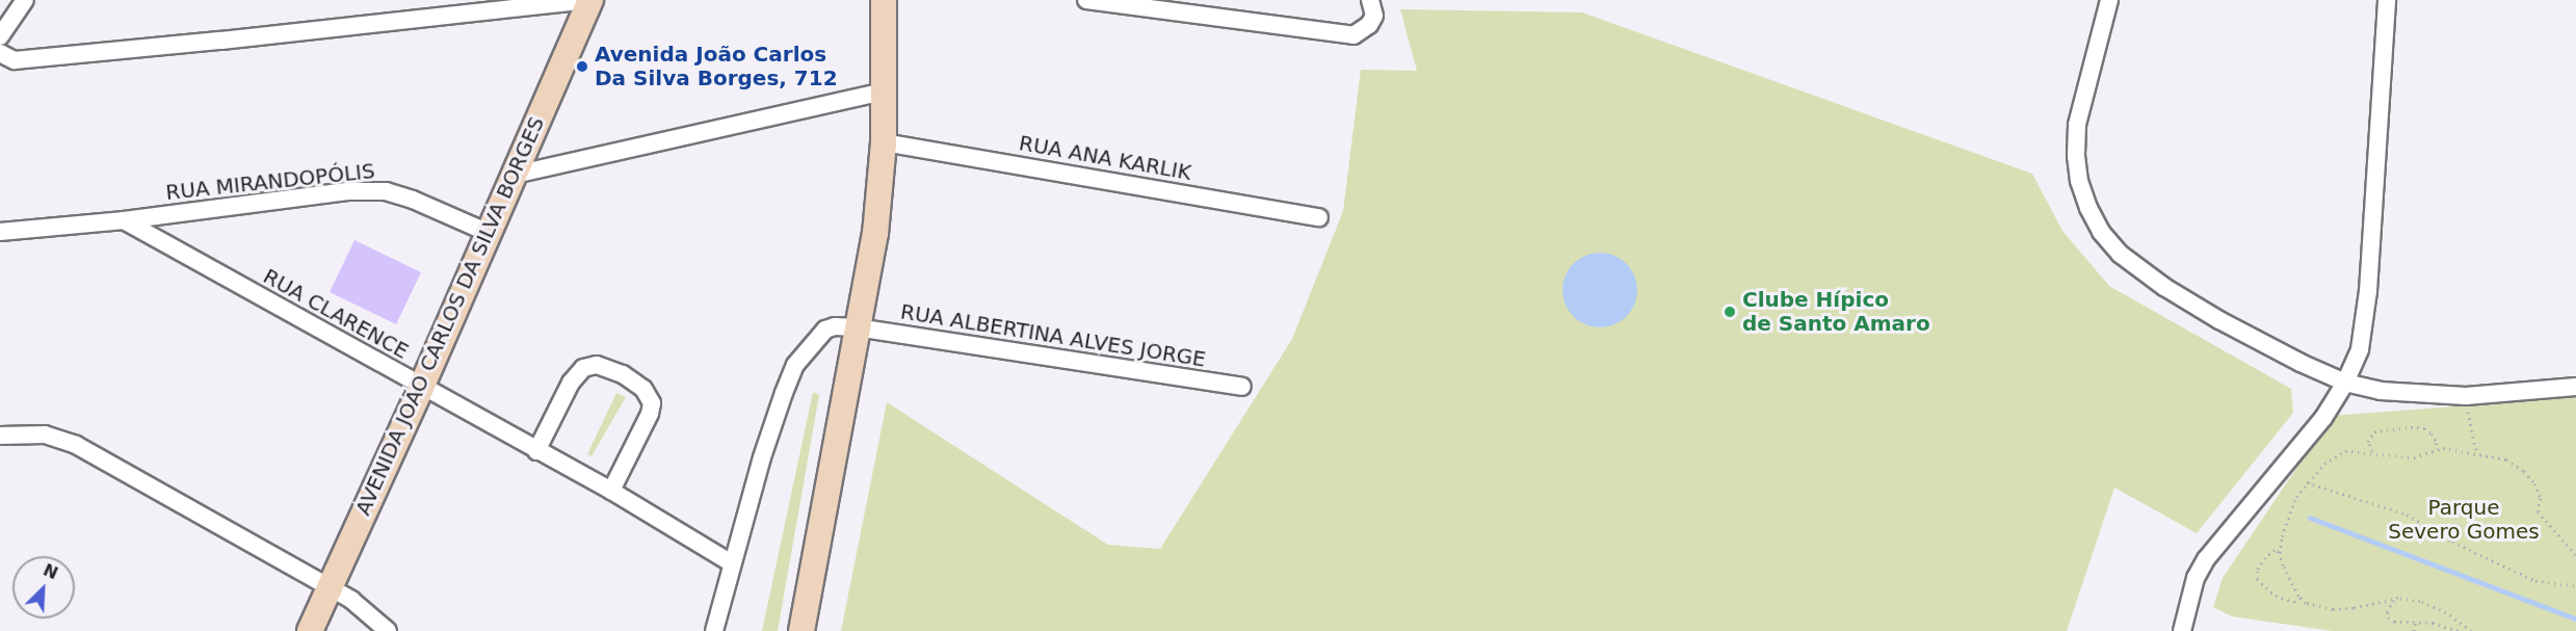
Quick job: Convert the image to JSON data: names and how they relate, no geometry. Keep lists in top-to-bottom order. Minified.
{"streets":{"street":["RUA ANA KARLIK","RUA MIRANDOPÓLIS","RUA CLARENCE","AVENIDA JOÃO CARLOS DA SILVA BORGES","RUA ALBERTINA ALVES JORGE"]},"crossings":[["RUA MIRANDOPÓLIS","RUA CLARENCE"],["RUA MIRANDOPÓLIS","AVENIDA JOÃO CARLOS DA SILVA BORGES"],["RUA CLARENCE","AVENIDA JOÃO CARLOS DA SILVA BORGES"],["RUA CLARENCE","RUA ALBERTINA ALVES JORGE"]],"parks":["Parque Severo Gomes"],"places":["Avenida João Carlos Da Silva Borges, 712","Clube Hípico de Santo Amaro"],"north":"top right"}
